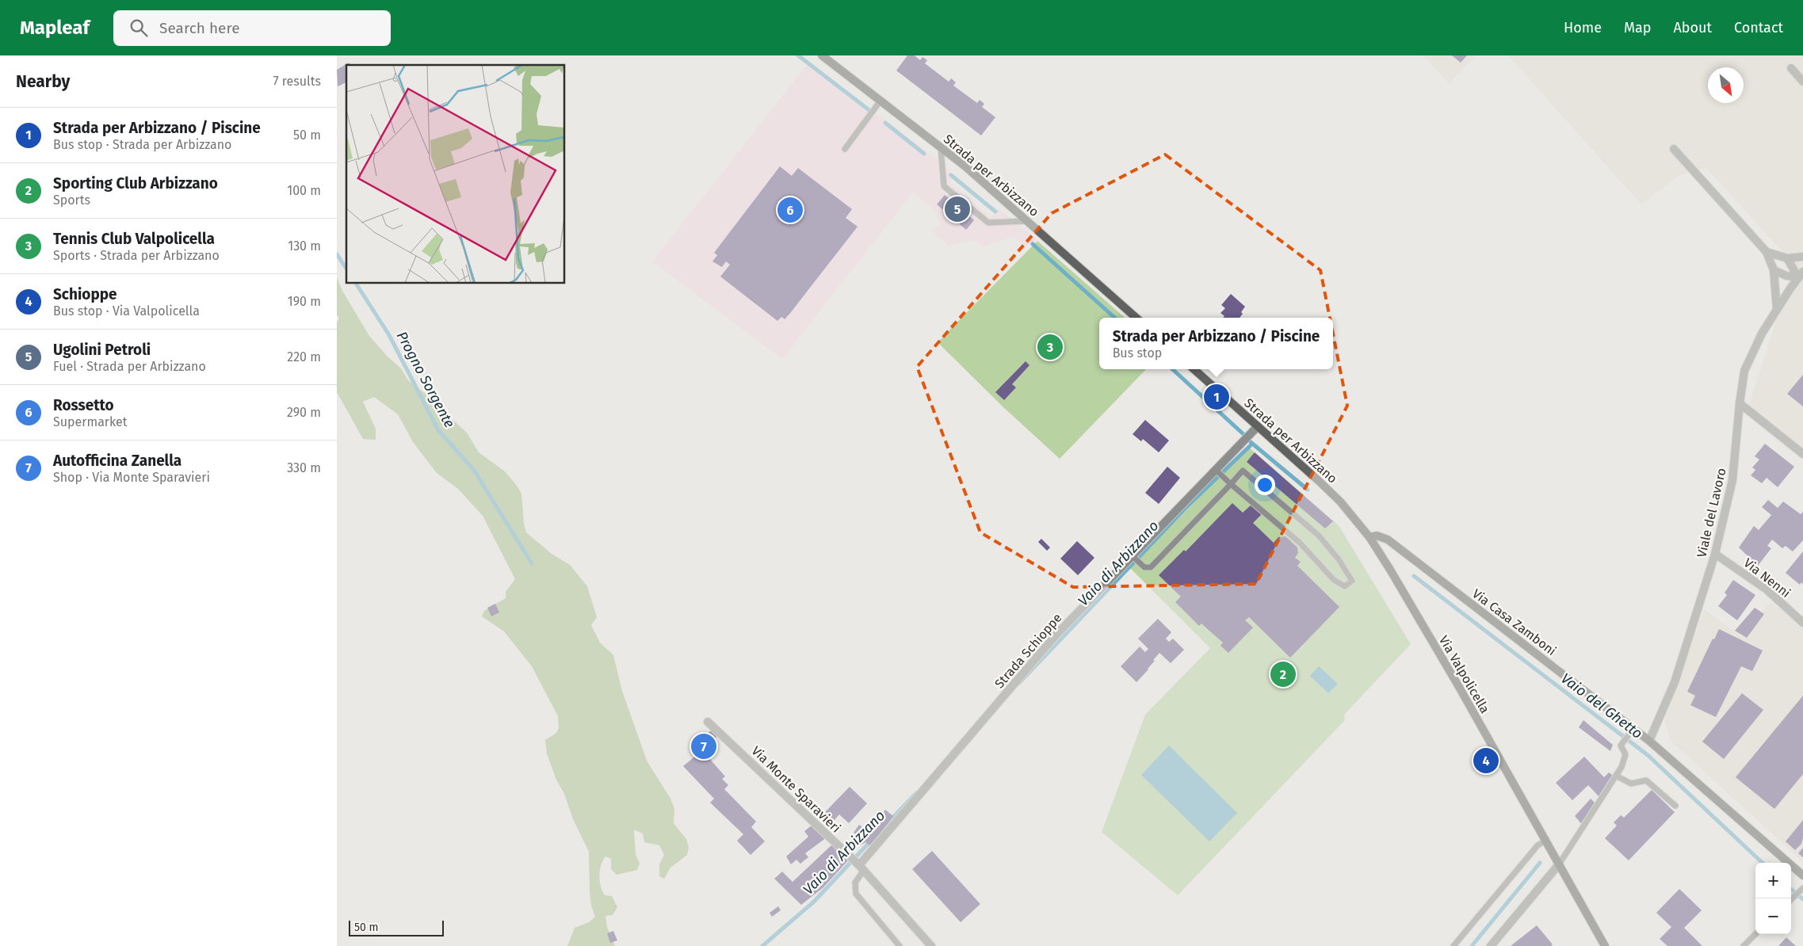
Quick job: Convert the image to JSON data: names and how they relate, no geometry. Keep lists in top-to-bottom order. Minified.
{"streets":{"main road":["Strada per Arbizzano","Via Casa Zamboni","Via Valpolicella"],"street":["Viale del Lavoro","Via Nenni","Strada Schioppe","Via Monte Sparavieri"]},"crossings":[["Strada per Arbizzano","Strada Schioppe"],["Strada per Arbizzano","Via Valpolicella"],["Viale del Lavoro","Via Nenni"],["Viale del Lavoro","Via Casa Zamboni"],["Via Casa Zamboni","Via Valpolicella"],["Strada Schioppe","Via Monte Sparavieri"]],"water":["Progno Sorgente","Vaio di Arbizzano","Vaio del Ghetto"],"scale_bar":"50 m","north":"bottom right","page":{"header":"Mapleaf","search":"Search here","nav":["Home","Map","About","Contact"],"heading":["Nearby","7 results"],"list":[{"mark":"1","name":"Strada per Arbizzano / Piscine","note":"Bus stop · Strada per Arbizzano","value":"50 m"},{"mark":"2","name":"Sporting Club Arbizzano","note":"Sports","value":"100 m"},{"mark":"3","name":"Tennis Club Valpolicella","note":"Sports · Strada per Arbizzano","value":"130 m"},{"mark":"4","name":"Schioppe","note":"Bus stop · Via Valpolicella","value":"190 m"},{"mark":"5","name":"Ugolini Petroli","note":"Fuel · Strada per Arbizzano","value":"220 m"},{"mark":"6","name":"Rossetto","note":"Supermarket","value":"290 m"},{"mark":"7","name":"Autofficina Zanella","note":"Shop · Via Monte Sparavieri","value":"330 m"}],"pins":["5","6","3","1","2","7","4"],"popup":["Strada per Arbizzano / Piscine","Bus stop"],"map_buttons":["+","−"],"scale":"50 m"}}
